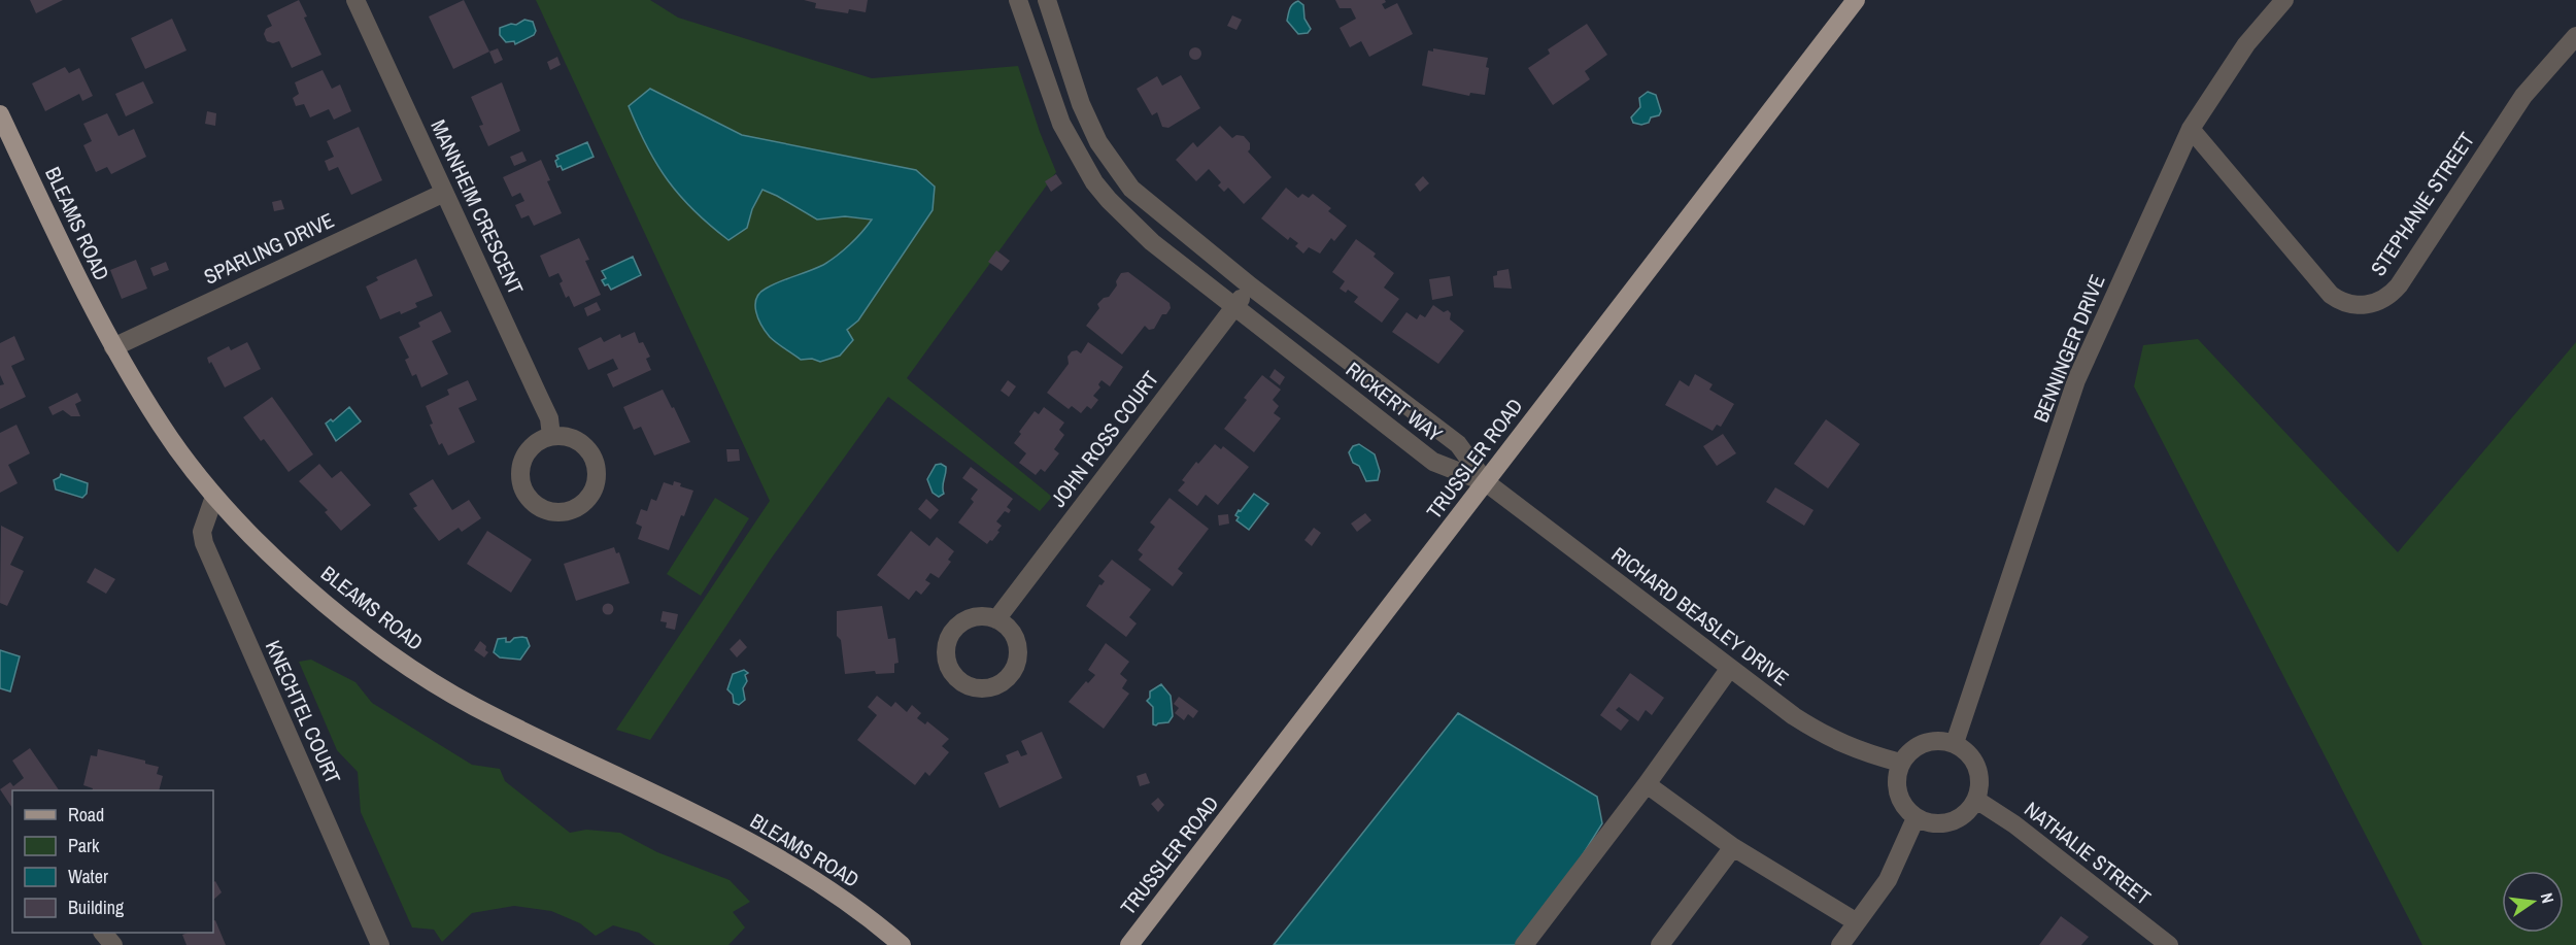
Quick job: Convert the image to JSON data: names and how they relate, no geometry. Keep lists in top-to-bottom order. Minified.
{"streets":{"main road":["BLEAMS ROAD","TRUSSLER ROAD"],"street":["STEPHANIE STREET","MANNHEIM CRESCENT","SPARLING DRIVE","BENNINGER DRIVE","RICKERT WAY","JOHN ROSS COURT","RICHARD BEASLEY DRIVE","KNECHTEL COURT","NATHALIE STREET"]},"crossings":[["STEPHANIE STREET","BENNINGER DRIVE"],["MANNHEIM CRESCENT","SPARLING DRIVE"],["BLEAMS ROAD","SPARLING DRIVE"],["BLEAMS ROAD","KNECHTEL COURT"],["BENNINGER DRIVE","RICHARD BEASLEY DRIVE"],["BENNINGER DRIVE","NATHALIE STREET"],["RICKERT WAY","JOHN ROSS COURT"],["RICKERT WAY","TRUSSLER ROAD"],["RICKERT WAY","RICHARD BEASLEY DRIVE"],["TRUSSLER ROAD","RICHARD BEASLEY DRIVE"],["RICHARD BEASLEY DRIVE","NATHALIE STREET"]],"legend":["Road","Park","Water","Building"],"north":"right"}
